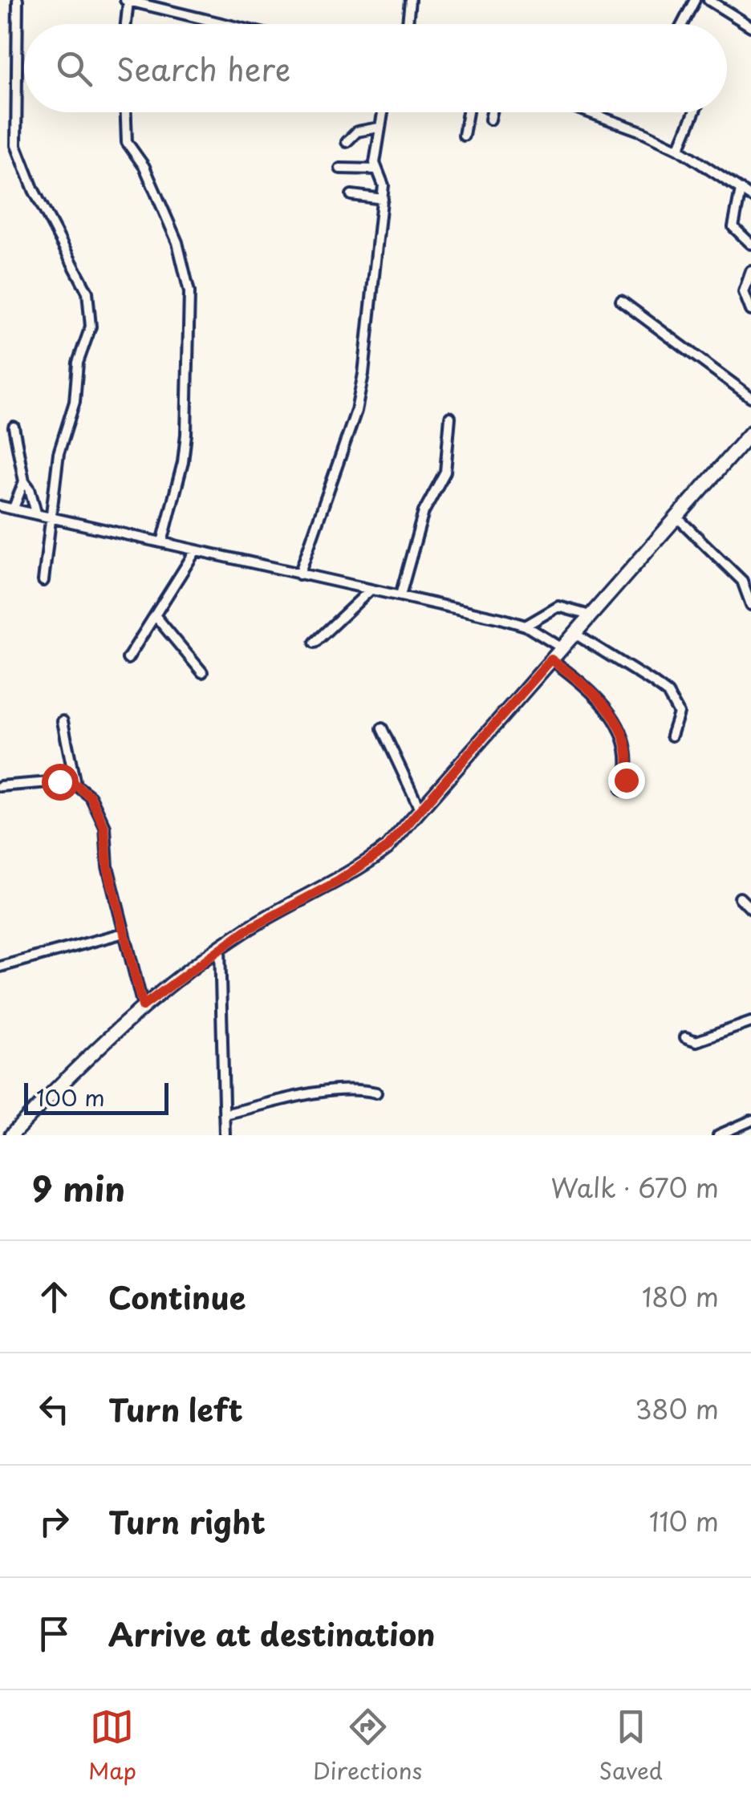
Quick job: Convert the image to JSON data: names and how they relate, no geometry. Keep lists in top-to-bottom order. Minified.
{"scale_bar":"100 m","page":{"search":"Search here","scale":"100 m","heading":["9 min","Walk · 670 m"],"list":[["Continue","180 m"],["Turn left","380 m"],["Turn right","110 m"],"Arrive at destination"],"nav":["Map","Directions","Saved"]}}
